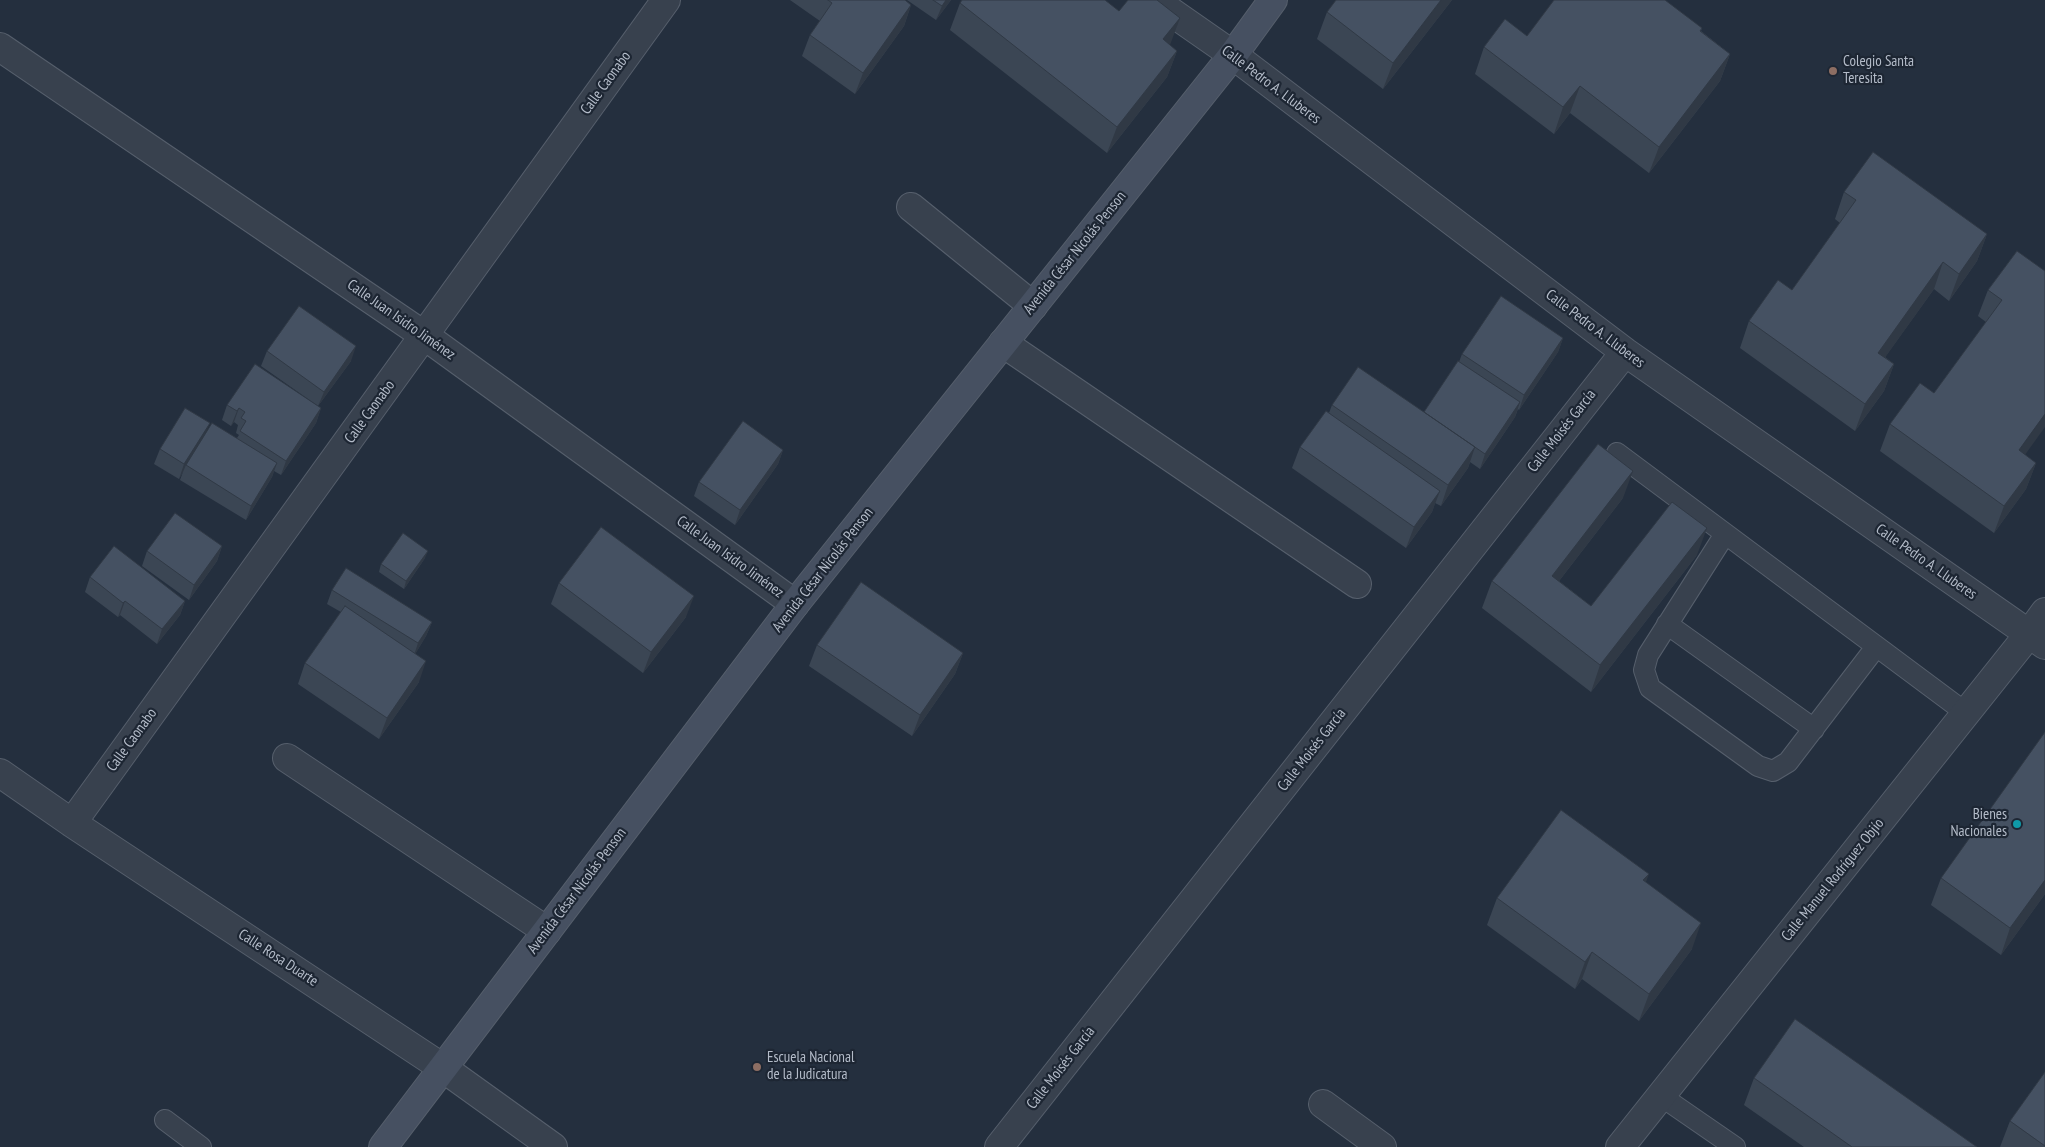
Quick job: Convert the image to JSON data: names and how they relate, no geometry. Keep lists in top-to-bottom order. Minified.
{"streets":{"main road":["Avenida César Nicolás Penson"],"street":["Calle Caonabo","Calle Pedro A. Lluberes","Calle Juan Isidro Jiménez","Calle Moisés García","Calle Manuel Rodríguez Objío","Calle Rosa Duarte"]},"crossings":[["Calle Caonabo","Calle Juan Isidro Jiménez"],["Calle Caonabo","Calle Rosa Duarte"],["Calle Pedro A. Lluberes","Avenida César Nicolás Penson"],["Calle Pedro A. Lluberes","Calle Moisés García"],["Calle Pedro A. Lluberes","Calle Manuel Rodríguez Objío"],["Avenida César Nicolás Penson","Calle Juan Isidro Jiménez"],["Avenida César Nicolás Penson","Calle Rosa Duarte"]],"places":["Colegio Santa Teresita","Bienes Nacionales","Escuela Nacional de la Judicatura"]}
